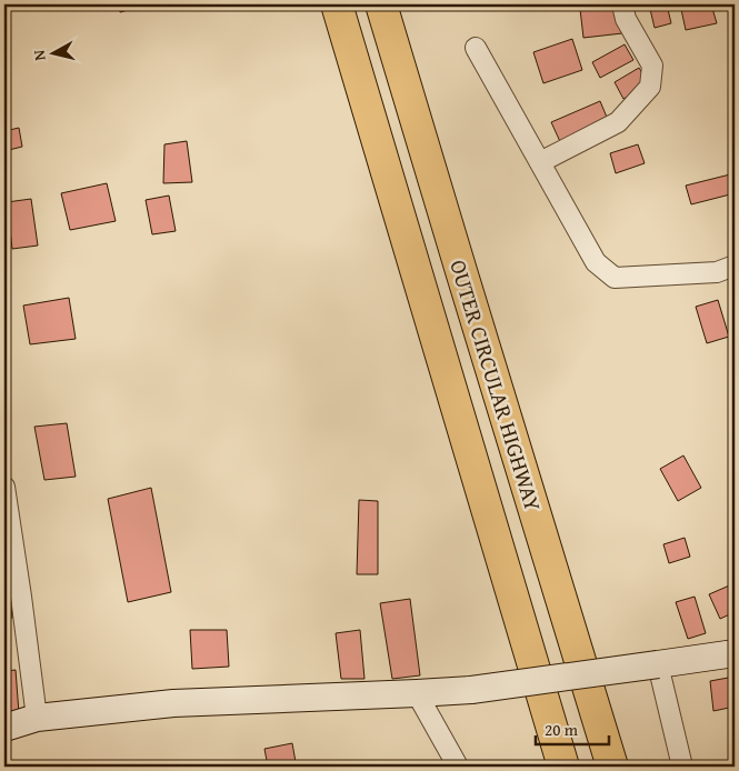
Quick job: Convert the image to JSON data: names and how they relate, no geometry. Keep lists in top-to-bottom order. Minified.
{"streets":{"highway":["OUTER CIRCULAR HIGHWAY"]},"scale_bar":"20 m","north":"left"}
